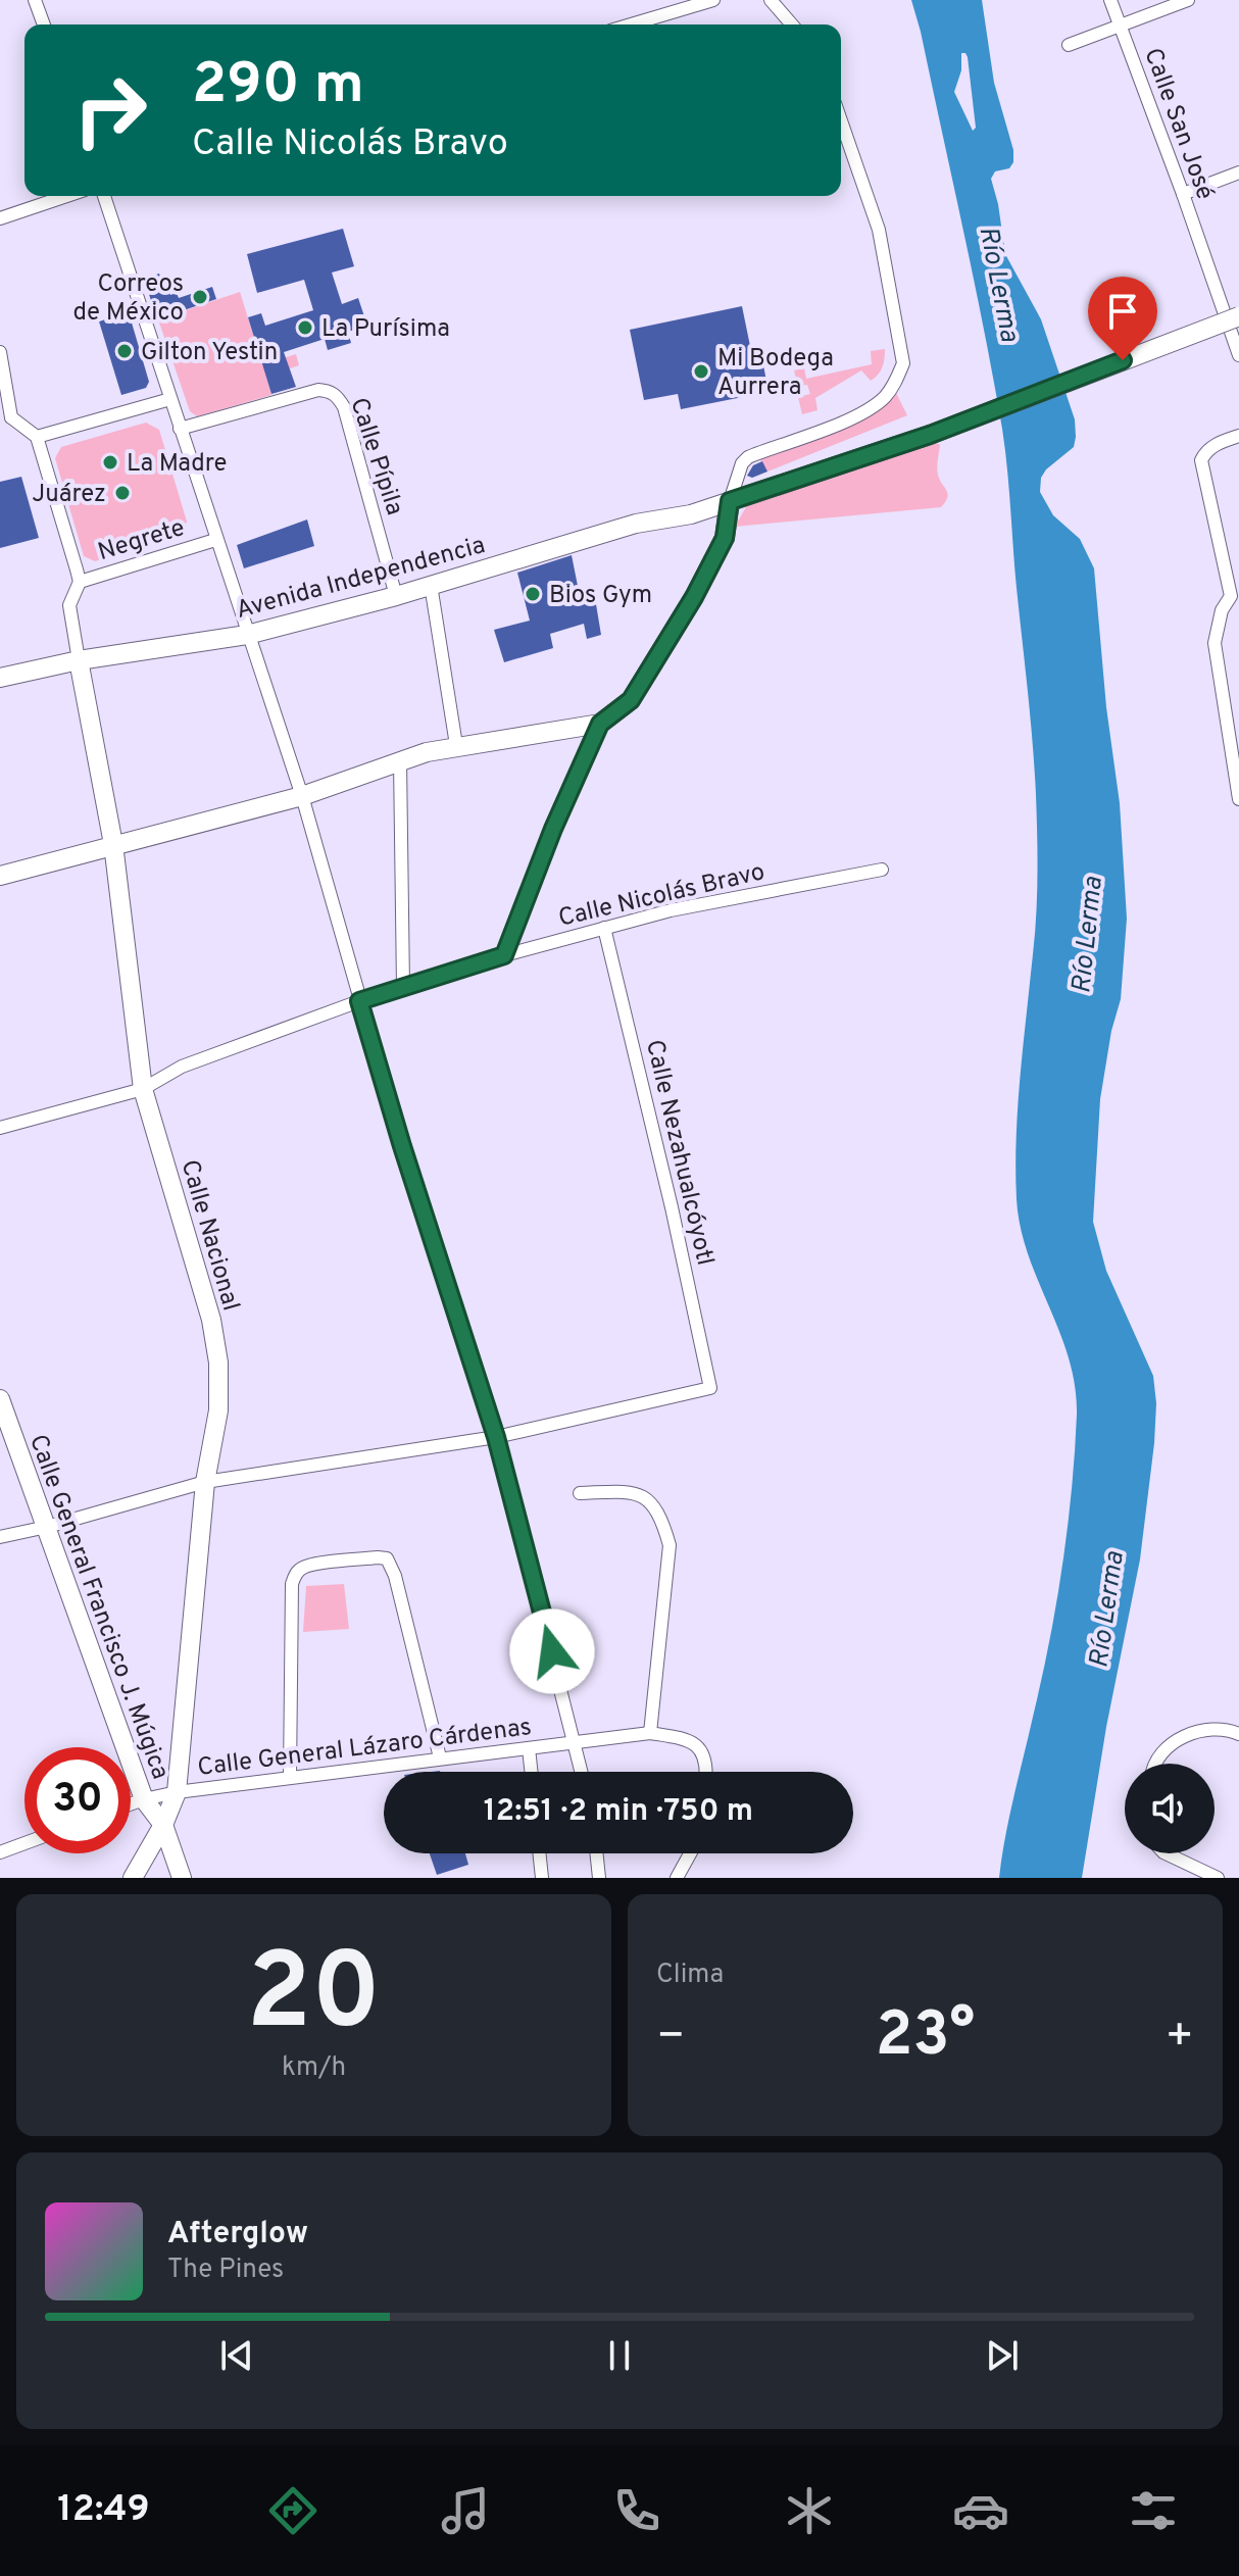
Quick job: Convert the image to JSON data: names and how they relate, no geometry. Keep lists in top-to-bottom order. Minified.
{"streets":{"street":["Calle San José","Calle Pípila","Negrete","Avenida Independencia","Calle Nicolás Bravo","Calle Nezahualcóyotl","Calle Nacional","Calle General Francisco J. Múgica","Calle General Lázaro Cárdenas"]},"crossings":[["Calle Pípila","Avenida Independencia"],["Avenida Independencia","Calle Nacional"],["Calle Nicolás Bravo","Calle Nezahualcóyotl"],["Calle Nicolás Bravo","Calle Nacional"],["Calle Nacional","Calle General Francisco J. Múgica"],["Calle Nacional","Calle General Lázaro Cárdenas"],["Calle General Francisco J. Múgica","Calle General Lázaro Cárdenas"]],"water":["Río Lerma"],"places":["Correos de México","La Purísima","Gilton Yestin","Mi Bodega Aurrera","La Madre","Juárez","Bios Gym"],"page":{"turn":["290 m","Calle Nicolás Bravo"],"limit":"30","trip":"12:51 · 2 min · 750 m","tile":[["20","km/h"],"Clima"],"heat":["−","23°","+"],"song":["Afterglow","The Pines"],"tabs":"12:49"}}
